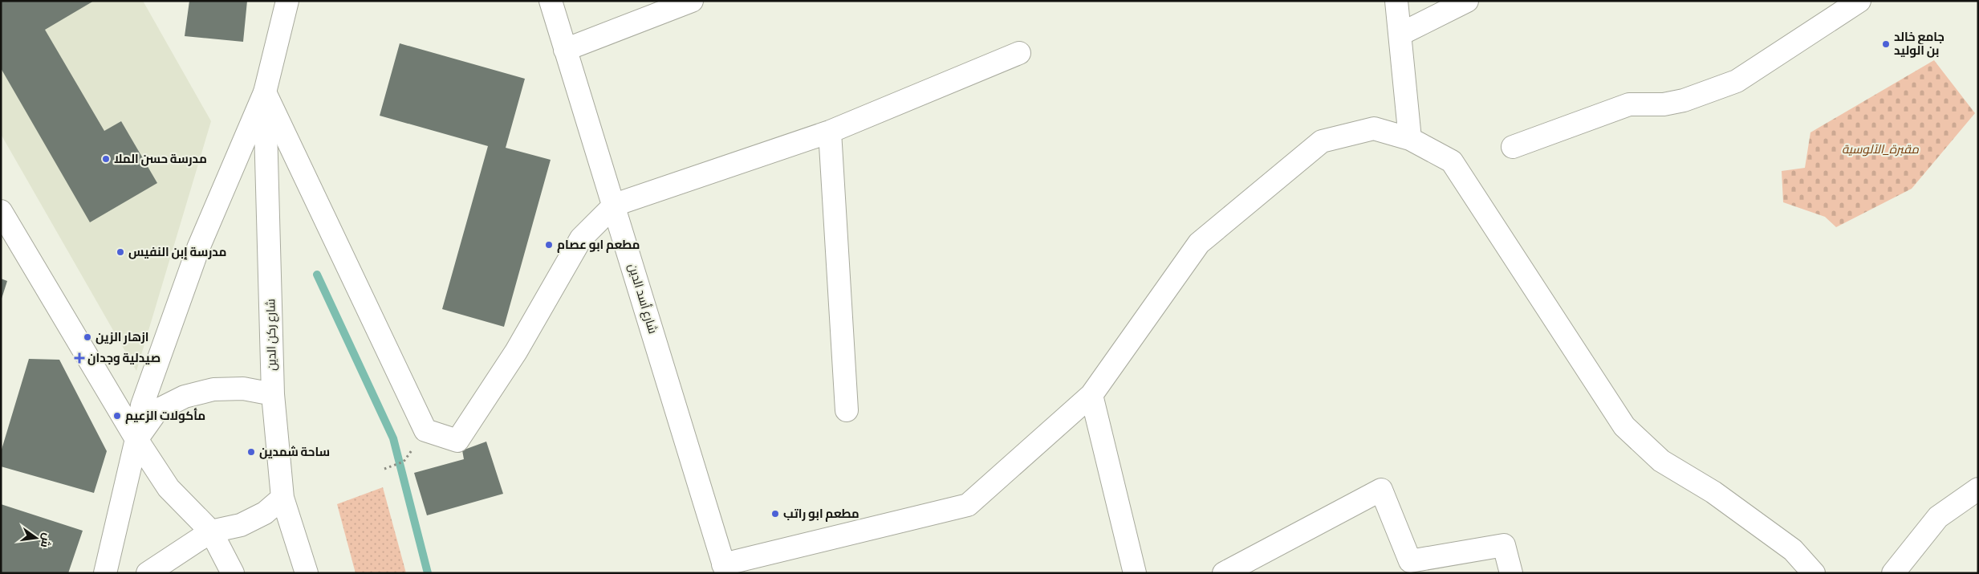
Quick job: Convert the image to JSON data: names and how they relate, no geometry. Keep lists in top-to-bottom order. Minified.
{"streets":{"street":["شارع أسد الدين","شارع ركن الدين"]},"parks":["مقبرة_الآلوسية"],"places":{"other":["جامع خالد بن الوليد","مدرسة حسن الملا","مطعم ابو عصام","مدرسة إبن النفيس","ازهار الزين","مأكولات الزعيم","ساحة شمدين","مطعم ابو راتب"],"health":["صيدلية وجدان"]},"north":"right"}
